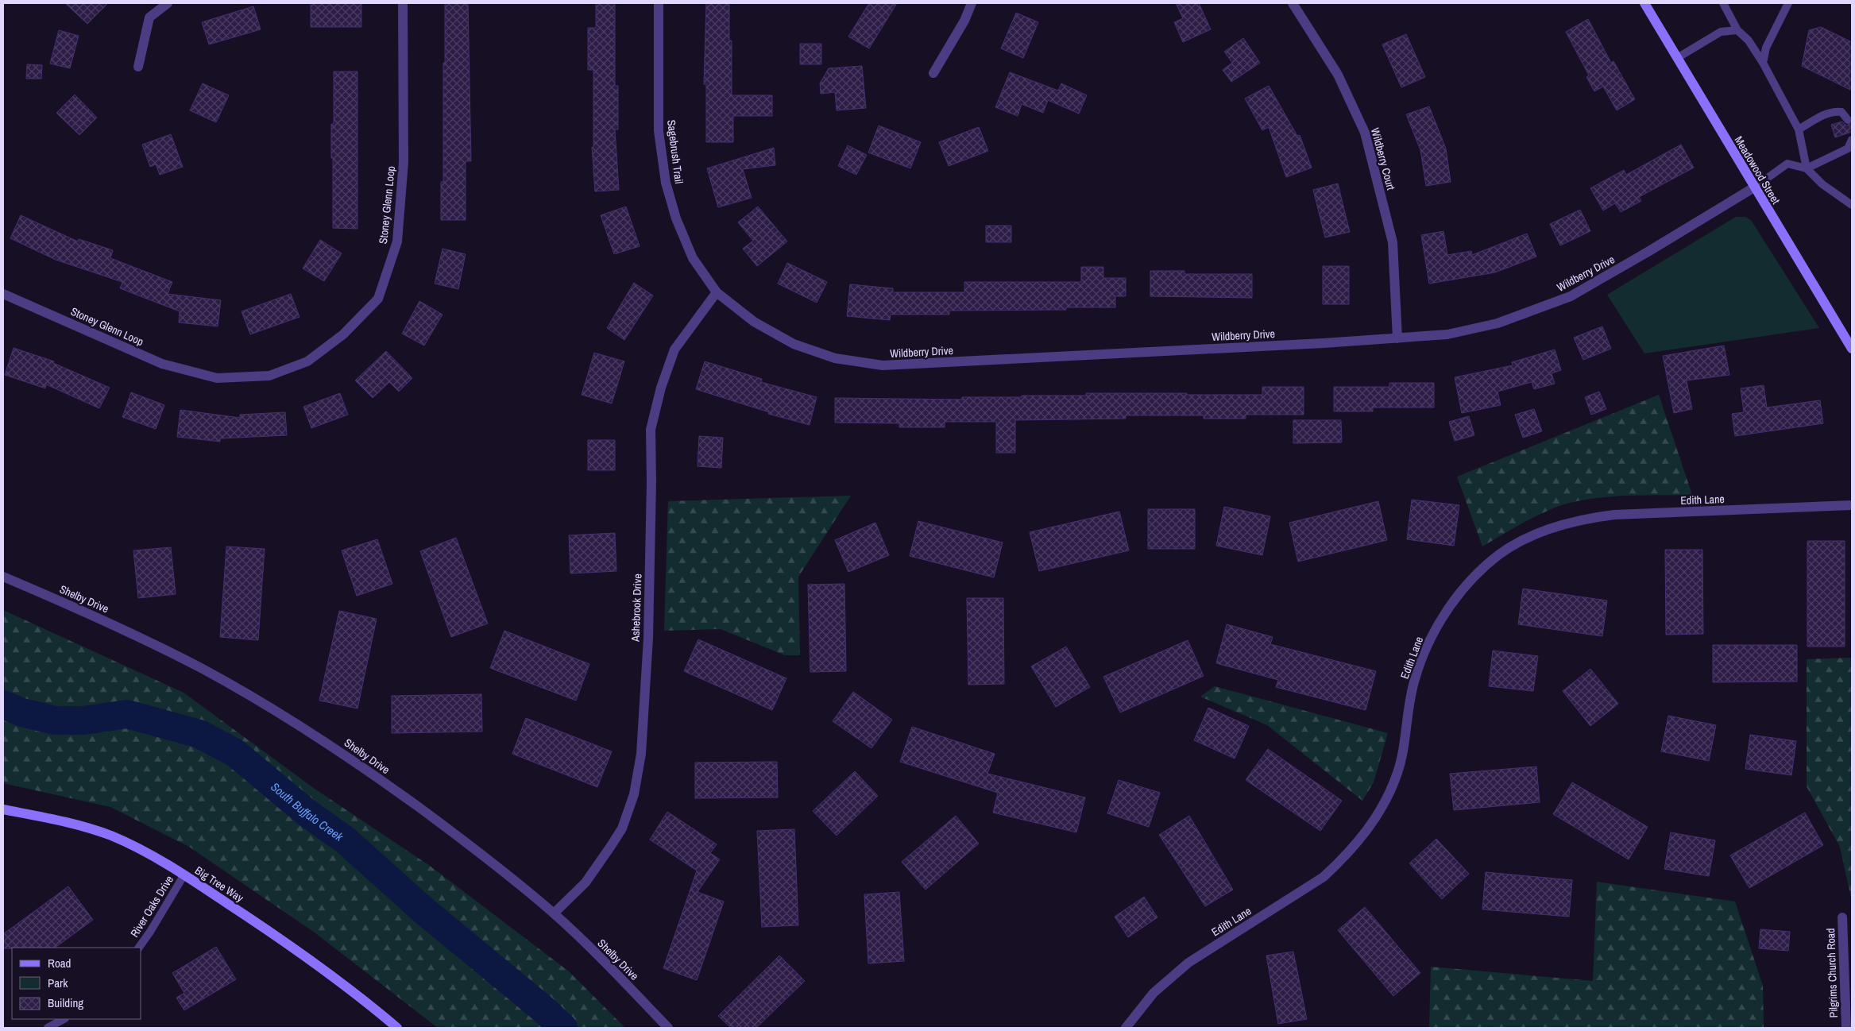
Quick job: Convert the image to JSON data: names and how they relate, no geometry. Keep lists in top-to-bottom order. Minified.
{"streets":{"main road":["Meadowood Street","Big Tree Way"],"street":["Sagebrush Trail","Wildberry Court","Stoney Glenn Loop","Wildberry Drive","Edith Lane","Shelby Drive","Ashebrook Drive","Pilgrims Church Road"],"lane":["River Oaks Drive"]},"crossings":[["Sagebrush Trail","Wildberry Drive"],["Sagebrush Trail","Ashebrook Drive"],["Wildberry Court","Wildberry Drive"],["Meadowood Street","Wildberry Drive"],["Wildberry Drive","Ashebrook Drive"],["Shelby Drive","Ashebrook Drive"],["Big Tree Way","River Oaks Drive"]],"water":["South Buffalo Creek"],"legend":["Road","Park","Building"]}
